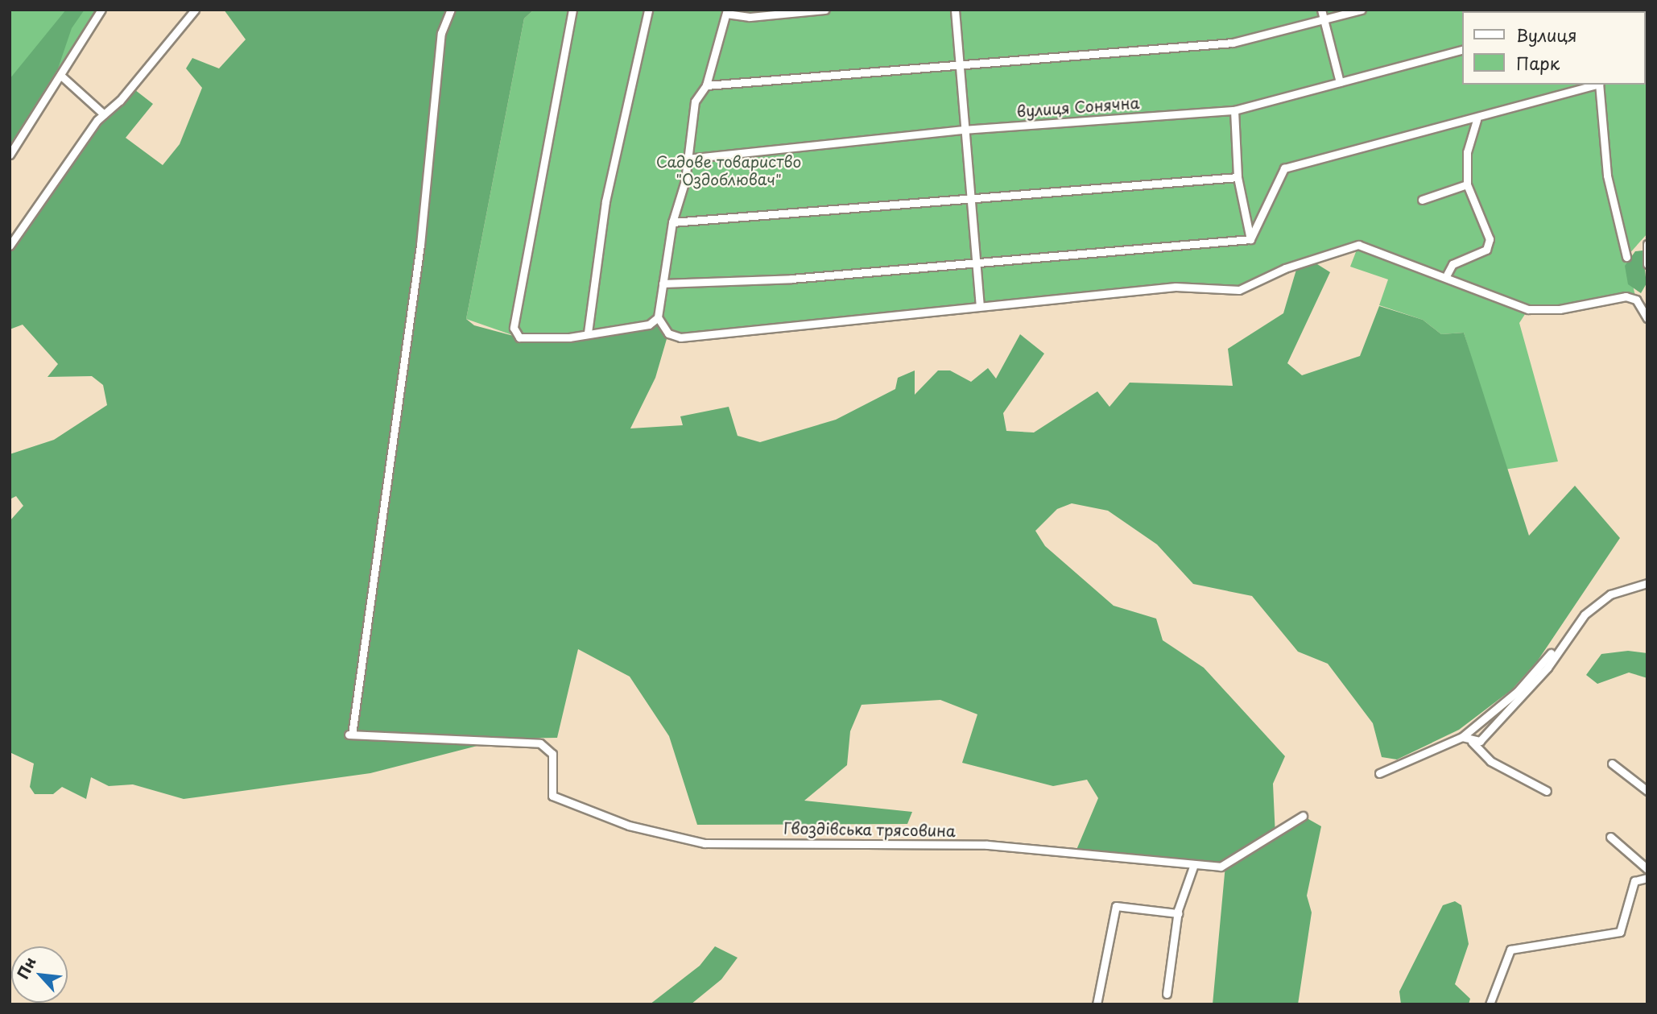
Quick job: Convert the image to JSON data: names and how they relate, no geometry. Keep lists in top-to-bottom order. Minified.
{"streets":{"street":["вулиця Сонячна","Гвоздівська трясовина"]},"parks":["Садове товариство \"Оздоблювач\""],"legend":["Вулиця","Парк"],"north":"top left"}
